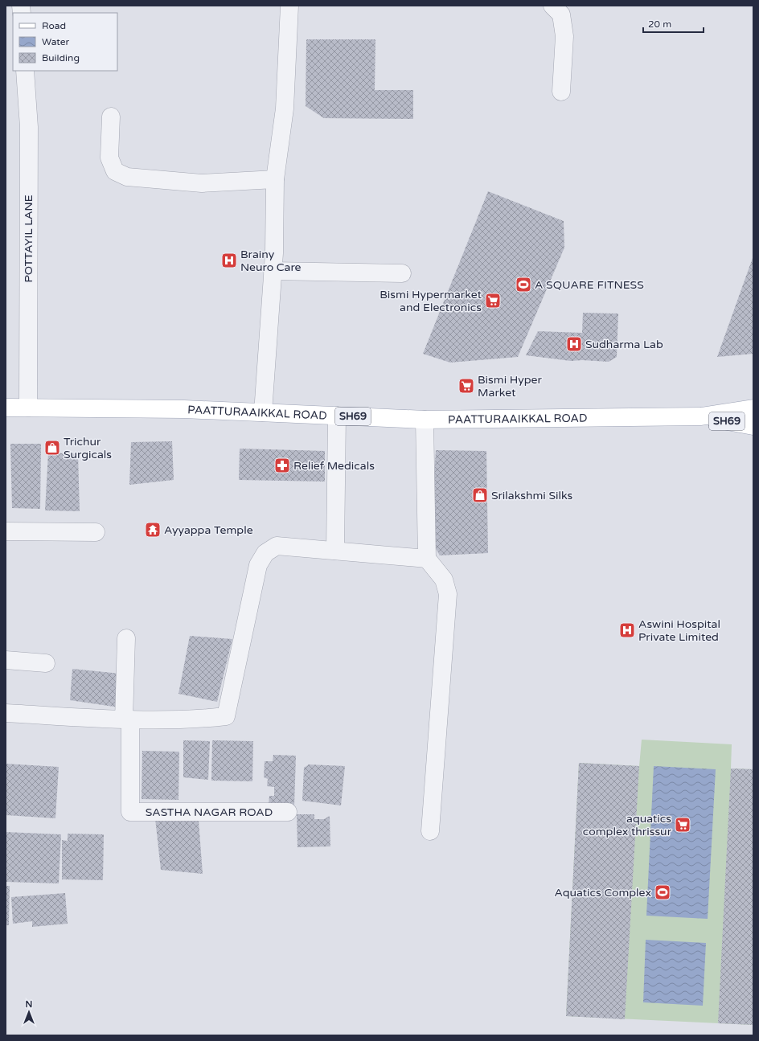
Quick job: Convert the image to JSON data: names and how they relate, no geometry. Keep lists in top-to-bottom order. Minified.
{"streets":{"main road":["PAATTURAAIKKAL ROAD","SH69"],"street":["POTTAYIL LANE","SASTHA NAGAR ROAD"]},"crossings":[["POTTAYIL LANE","PAATTURAAIKKAL ROAD"],["PAATTURAAIKKAL ROAD","SH69"]],"places":{"hospital":["Brainy Neuro Care","Sudharma Lab","Aswini Hospital Private Limited"],"sports":["A SQUARE FITNESS","Aquatics Complex"],"supermarket":["Bismi Hypermarket and Electronics","Bismi Hyper Market","aquatics complex thrissur"],"shop":["Trichur Surgicals","Srilakshmi Silks"],"pharmacy":["Relief Medicals"],"temple":["Ayyappa Temple"]},"legend":["Road","Water","Building"],"scale_bar":"20 m","north":"top"}
